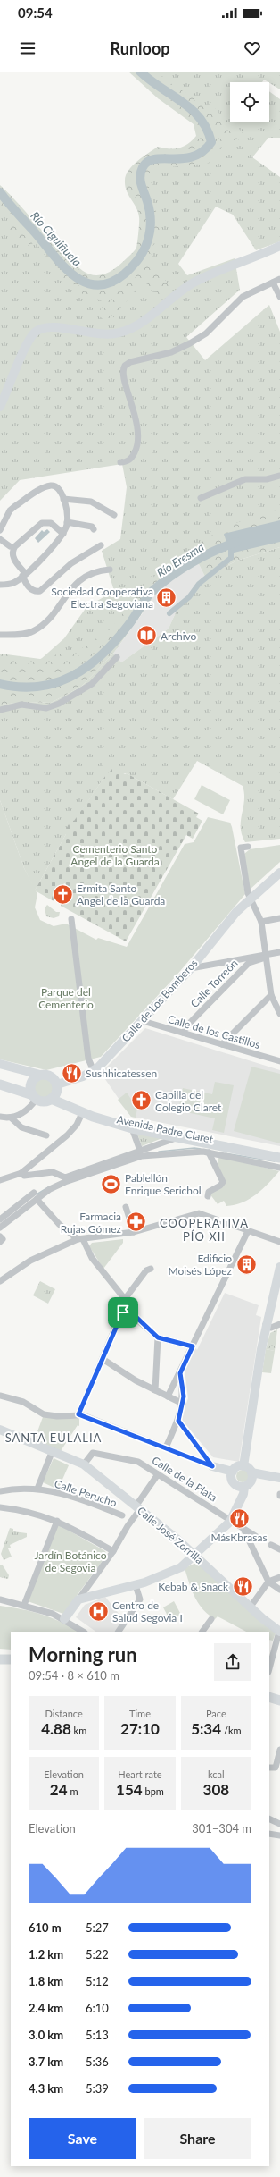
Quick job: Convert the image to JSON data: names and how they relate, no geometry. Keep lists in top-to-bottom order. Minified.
{"streets":{"main road":["Avenida Padre Claret"],"street":["Calle Torreón","Calle de Los Bomberos","Calle de los Castillos","Calle de la Plata","Calle Perucho","Calle José Zorrilla"]},"crossings":[["Calle Torreón","Calle de los Castillos"],["Calle de Los Bomberos","Calle de los Castillos"],["Calle de Los Bomberos","Avenida Padre Claret"],["Calle de la Plata","Calle José Zorrilla"]],"districts":["COOPERATIVA PÍO XII","SANTA EULALIA"],"water":["Río Ciguiñuela","Río Eresma"],"parks":["Cementerio Santo Angel de la Guarda","Parque del Cementerio","Jardín Botánico de Segovia"],"places":{"building":["Sociedad Cooperativa Electra Segoviana","Edificio Moisés López"],"library":["Archivo"],"church":["Ermita Santo Angel de la Guarda","Capilla del Colegio Claret"],"restaurant":["Sushhicatessen","MásKbrasas","Kebab & Snack"],"sports":["Pablellón Enrique Serichol"],"pharmacy":["Farmacia Rujas Gómez"],"hospital":["Centro de Salud Segovia I"]},"page":{"status":"09:54","header":"Runloop","heading":["Morning run","09:54 · 8 × 610 m"],"stats":[["Distance","4.88 km"],["Time","27:10"],["Pace","5:34 /km"],["Elevation","24 m"],["Heart rate","154 bpm"],["kcal","308"]],"chart":["Elevation","301–304 m"],"list":[{"name":"610 m","note":"5:27"},{"name":"1.2 km","note":"5:22"},{"name":"1.8 km","note":"5:12"},{"name":"2.4 km","note":"6:10"},{"name":"3.0 km","note":"5:13"},{"name":"3.7 km","note":"5:36"},{"name":"4.3 km","note":"5:39"}],"buttons":["Save","Share"]}}
